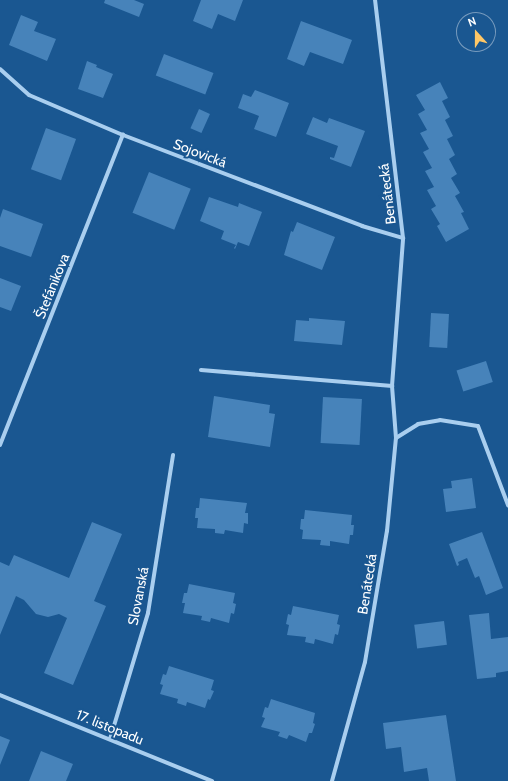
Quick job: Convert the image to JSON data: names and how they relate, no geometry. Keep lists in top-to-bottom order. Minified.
{"streets":{"street":["Sojovická","Benátecká","Štefánikova","Slovanská","17. listopadu"]},"crossings":[["Sojovická","Benátecká"],["Sojovická","Štefánikova"],["Slovanská","17. listopadu"]],"north":"top"}
